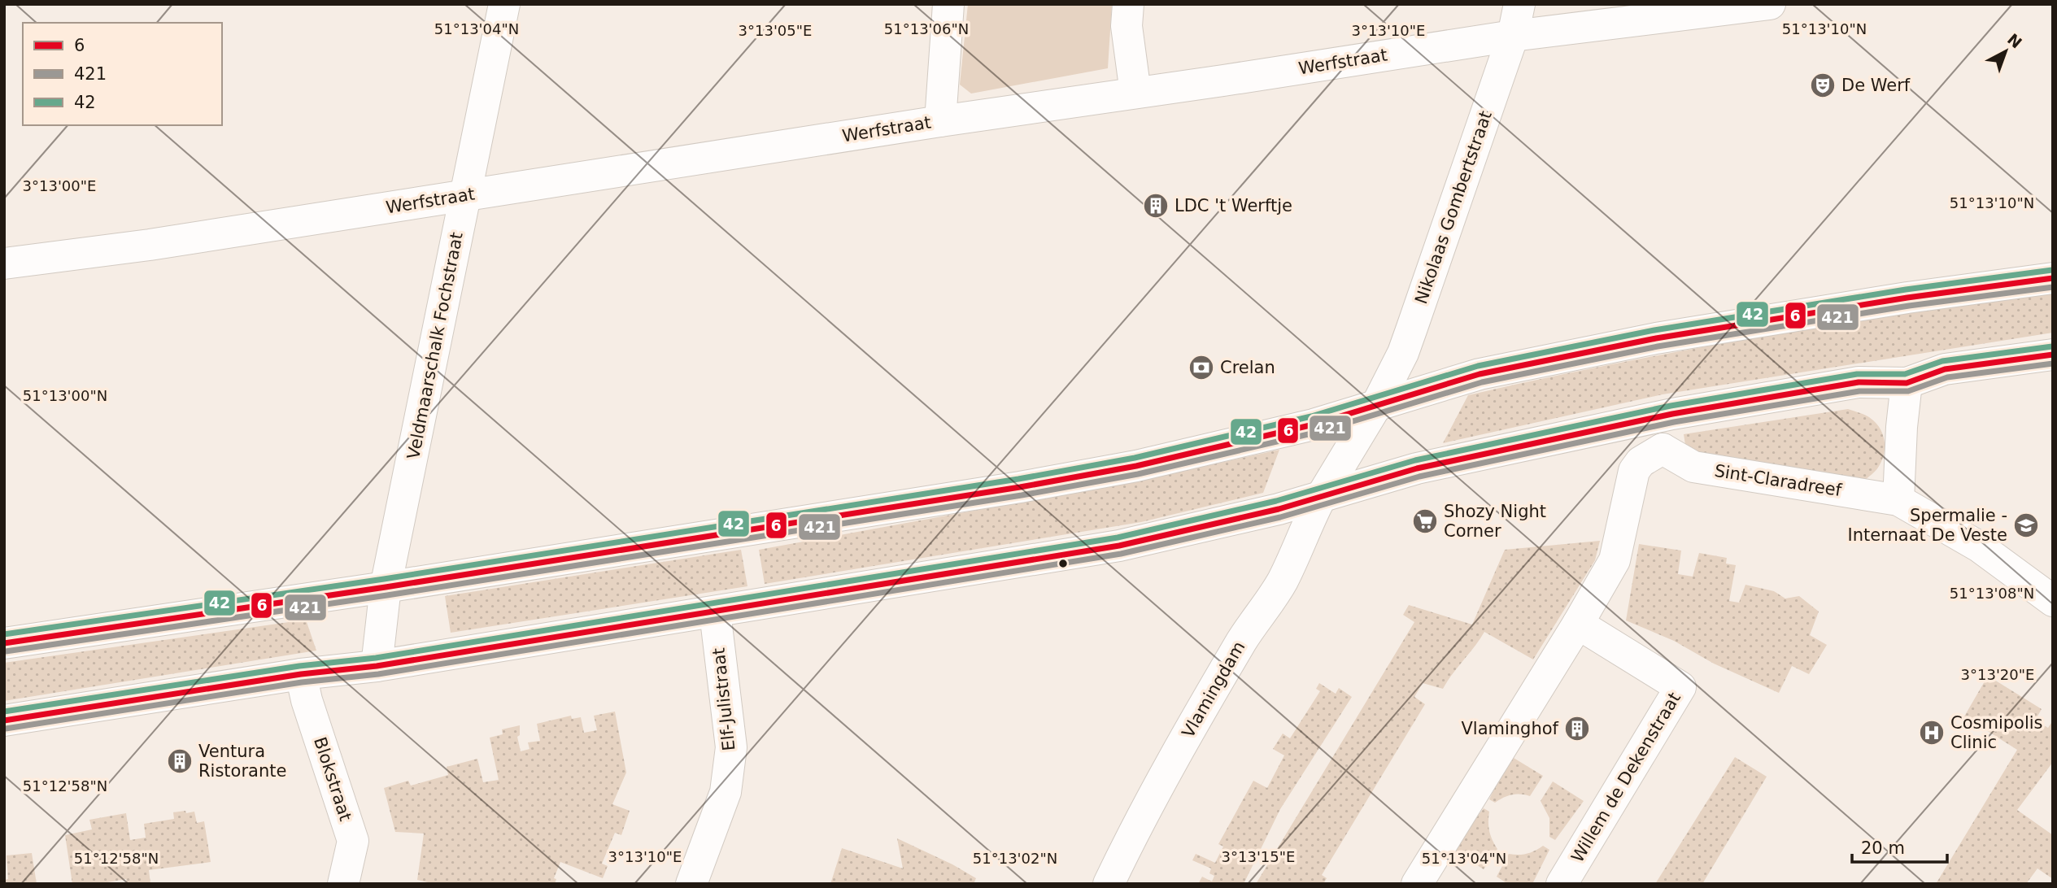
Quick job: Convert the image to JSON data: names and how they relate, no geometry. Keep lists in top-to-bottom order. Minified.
{"streets":{"street":["Werfstraat","Nikolaas Gombertstraat","Veldmaarschalk Fochstraat","Sint-Claradreef","Vlamingdam","Elf-Julistraat","Willem de Dekenstraat","Blokstraat"]},"crossings":[["Werfstraat","Nikolaas Gombertstraat"],["Werfstraat","Veldmaarschalk Fochstraat"],["Nikolaas Gombertstraat","Vlamingdam"]],"places":{"theatre":["De Werf"],"building":["LDC 't Werftje","Vlaminghof","Ventura Ristorante"],"bank":["Crelan"],"supermarket":["Shozy Night Corner"],"school or university":["Spermalie - Internaat De Veste"],"hospital":["Cosmipolis Clinic"]},"lines":["transit line 42","transit line 6","transit line 421"],"legend":["6","421","42"],"scale_bar":"20 m","north":"top right","coordinates":["51°13'04\"N","51°13'06\"N","51°13'10\"N","3°13'05\"E","3°13'10\"E","3°13'00\"E","51°13'00\"N","51°13'08\"N","3°13'20\"E","51°12'58\"N","3°13'15\"E","51°13'02\"N"]}
